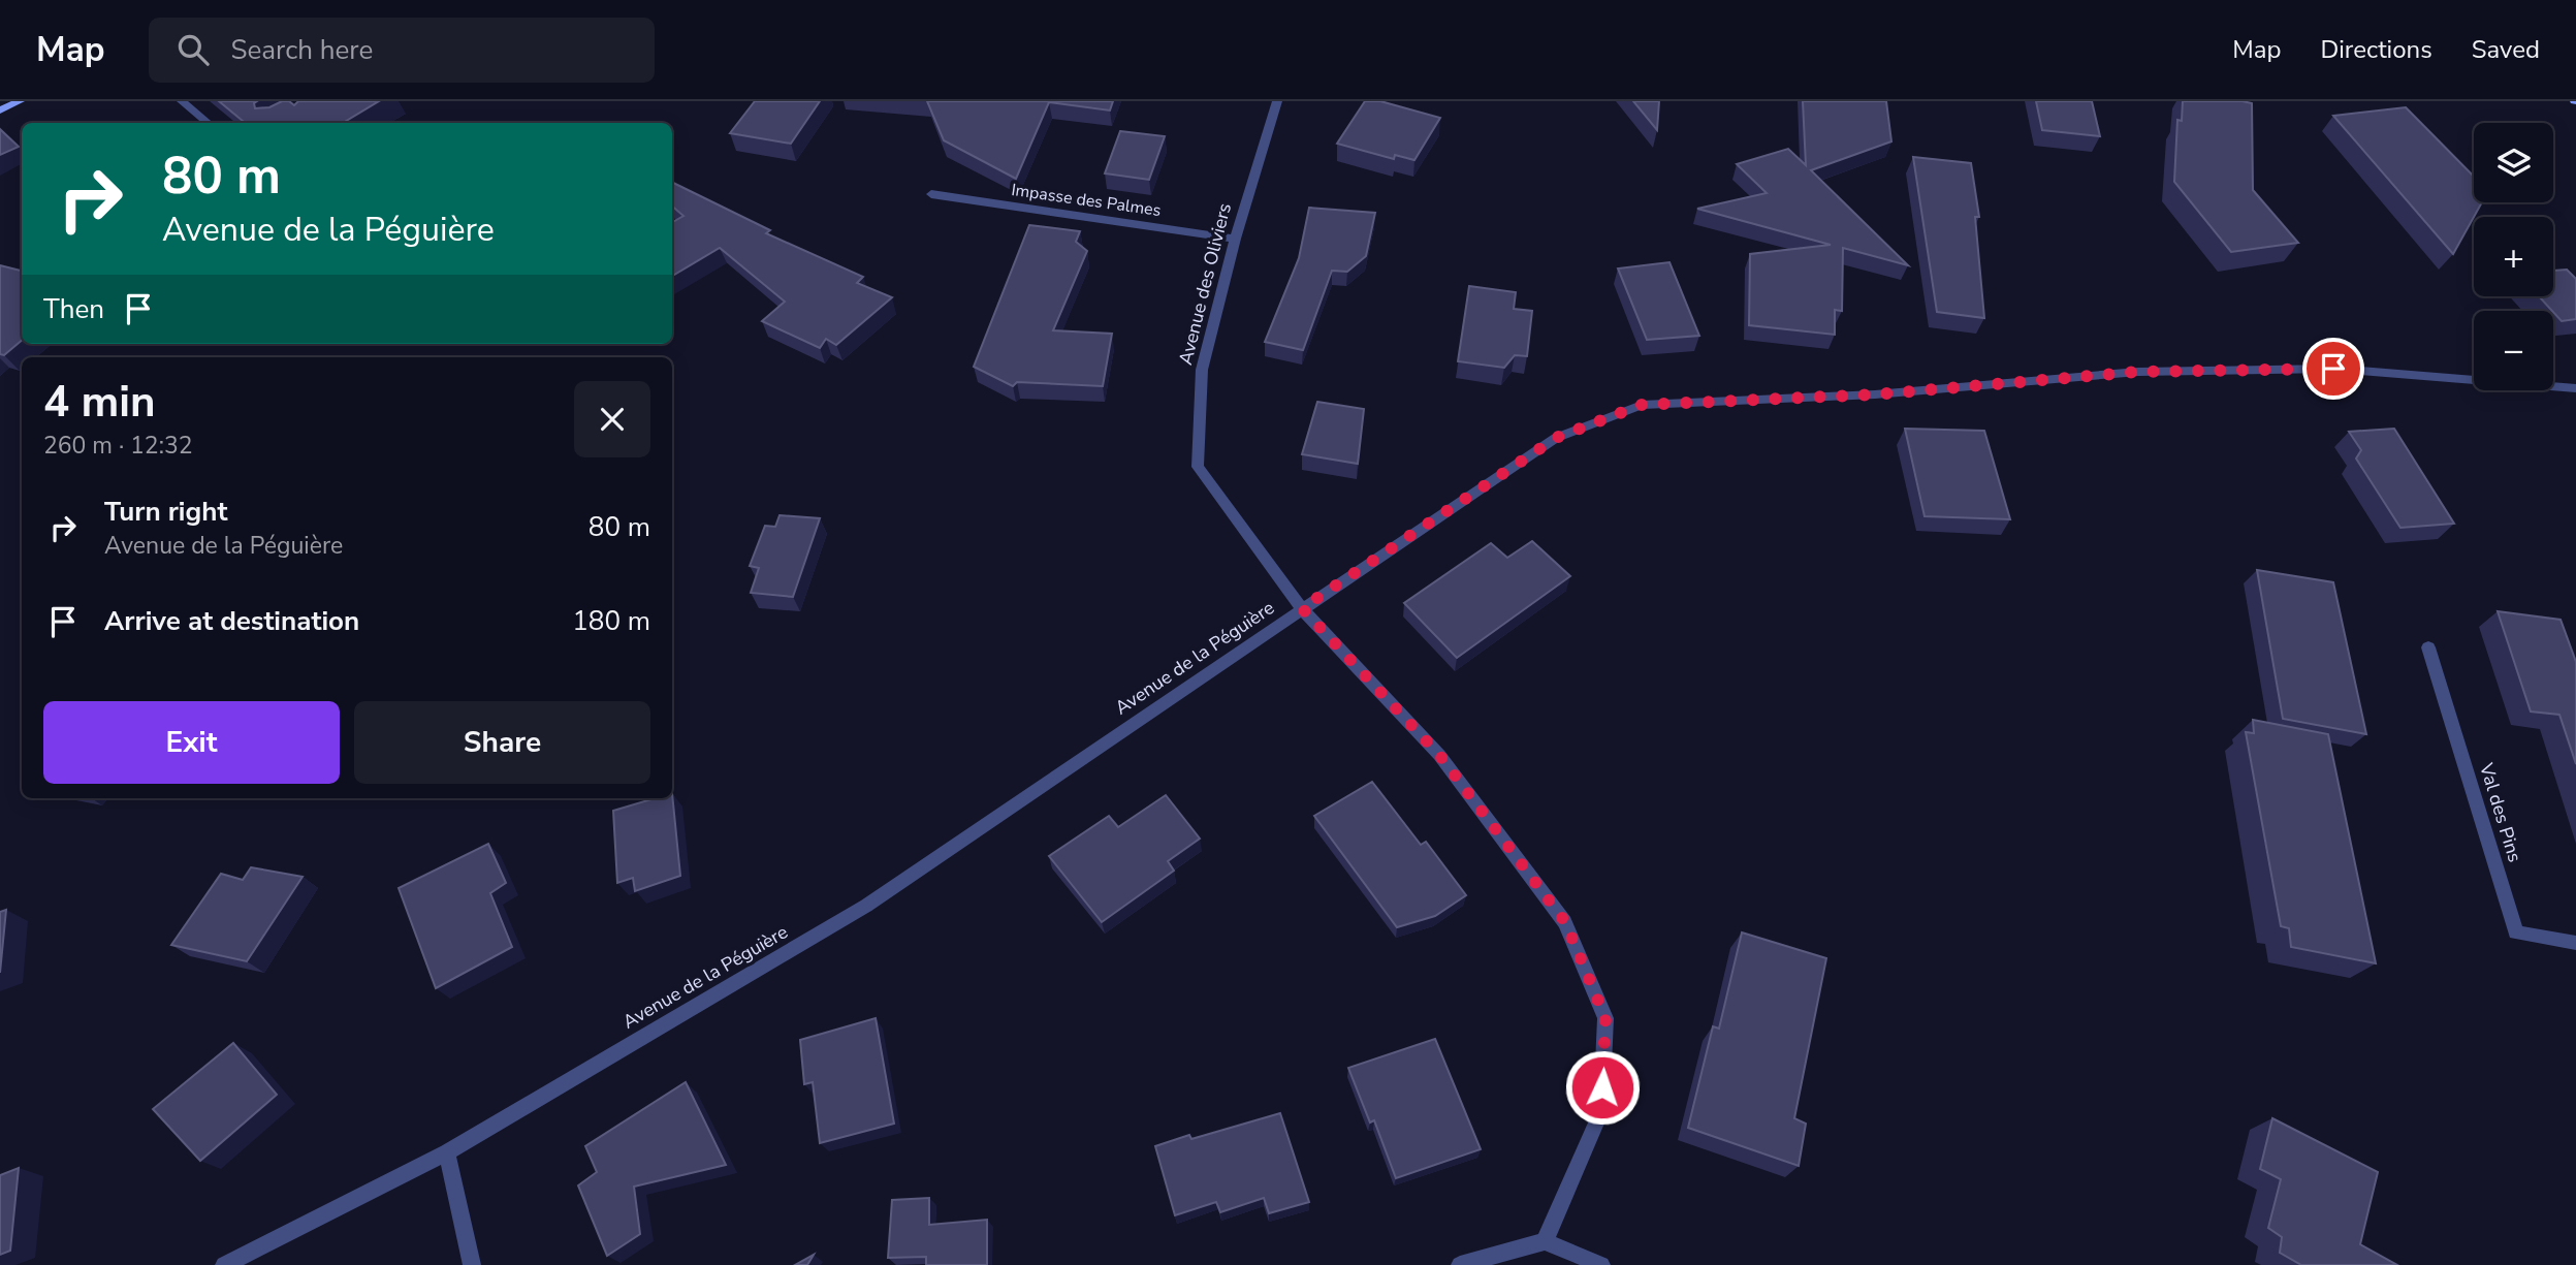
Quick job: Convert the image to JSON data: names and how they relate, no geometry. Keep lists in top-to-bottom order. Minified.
{"streets":{"street":["Impasse des Palmes","Avenue des Oliviers","Avenue de la Péguière","Val des Pins"]},"crossings":[["Impasse des Palmes","Avenue des Oliviers"],["Avenue des Oliviers","Avenue de la Péguière"]],"page":{"header":"Map","search":"Search here","nav":["Map","Directions","Saved"],"map_buttons":["+","−"],"turn":["80 m","Avenue de la Péguière"],"then":"Then","heading":["4 min","260 m · 12:32"],"list":[{"name":"Turn right","note":"Avenue de la Péguière","value":"80 m"},{"name":"Arrive at destination","value":"180 m"}],"buttons":["Exit","Share"]}}
